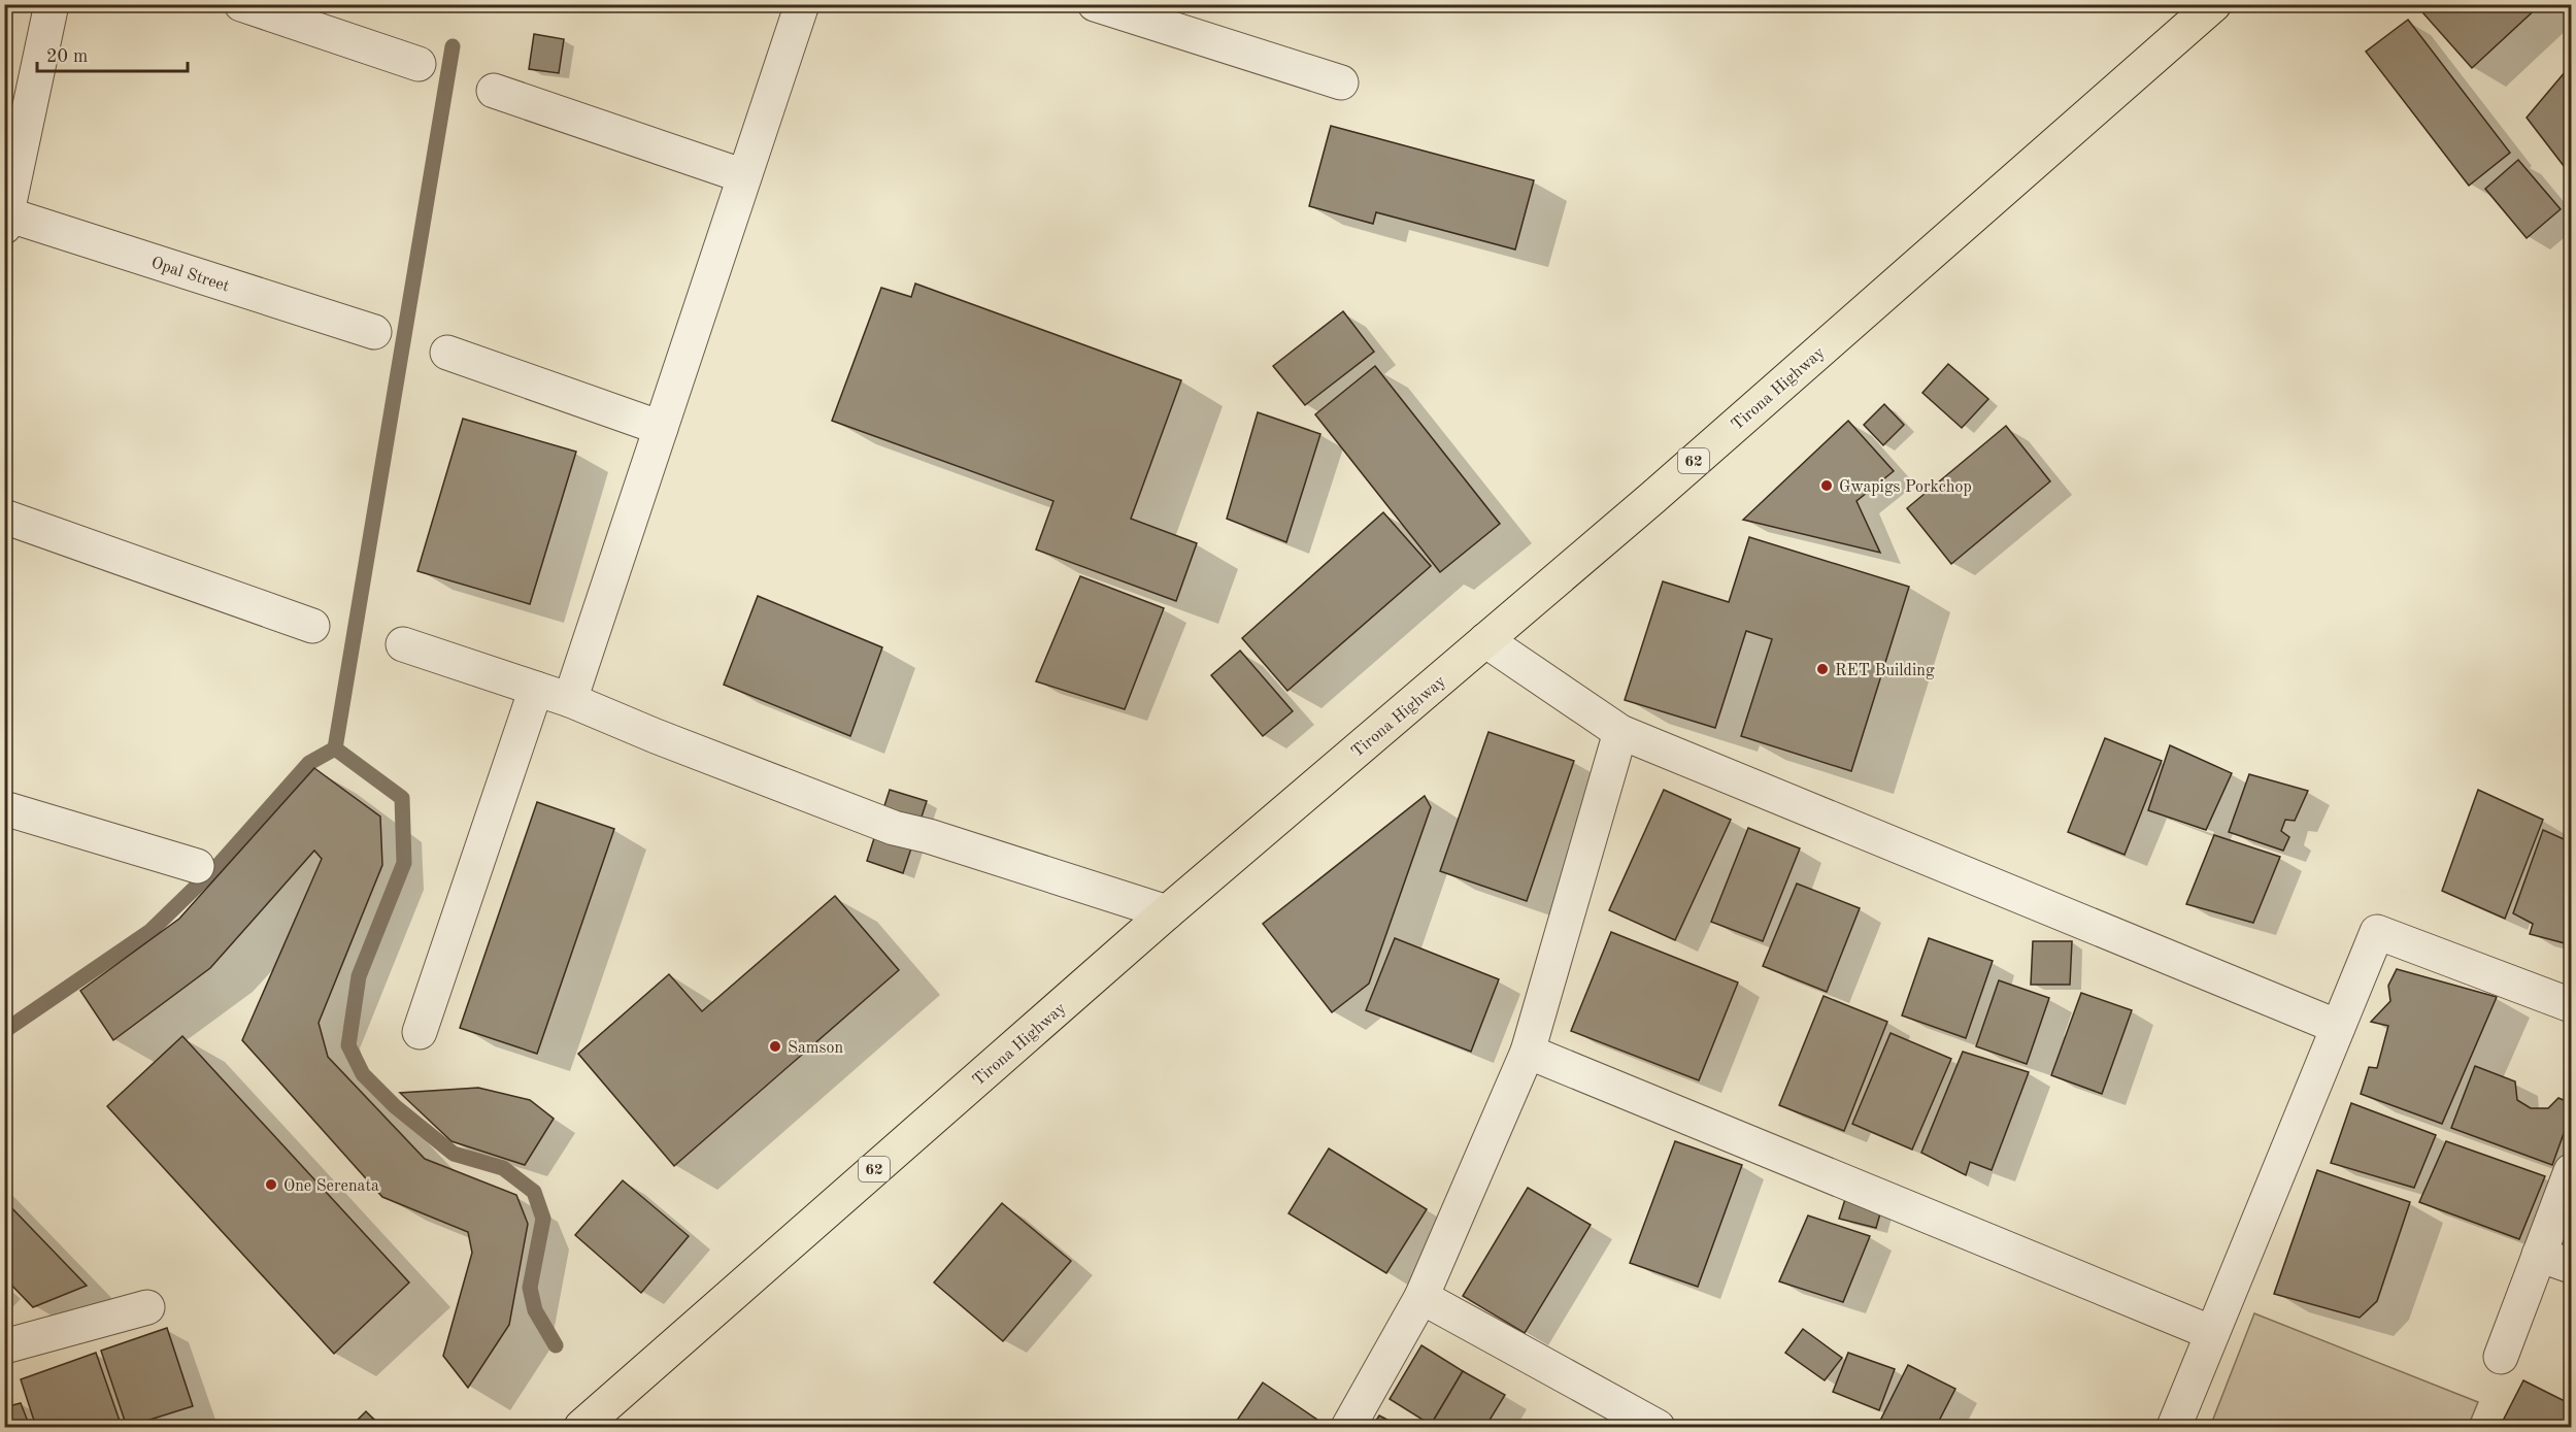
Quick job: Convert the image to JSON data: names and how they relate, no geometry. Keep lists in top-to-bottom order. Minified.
{"streets":{"main road":["Tirona Highway","62"],"street":["Opal Street"]},"places":["Gwapigs Porkchop","RET Building","Samson","One Serenata"],"scale_bar":"20 m"}
